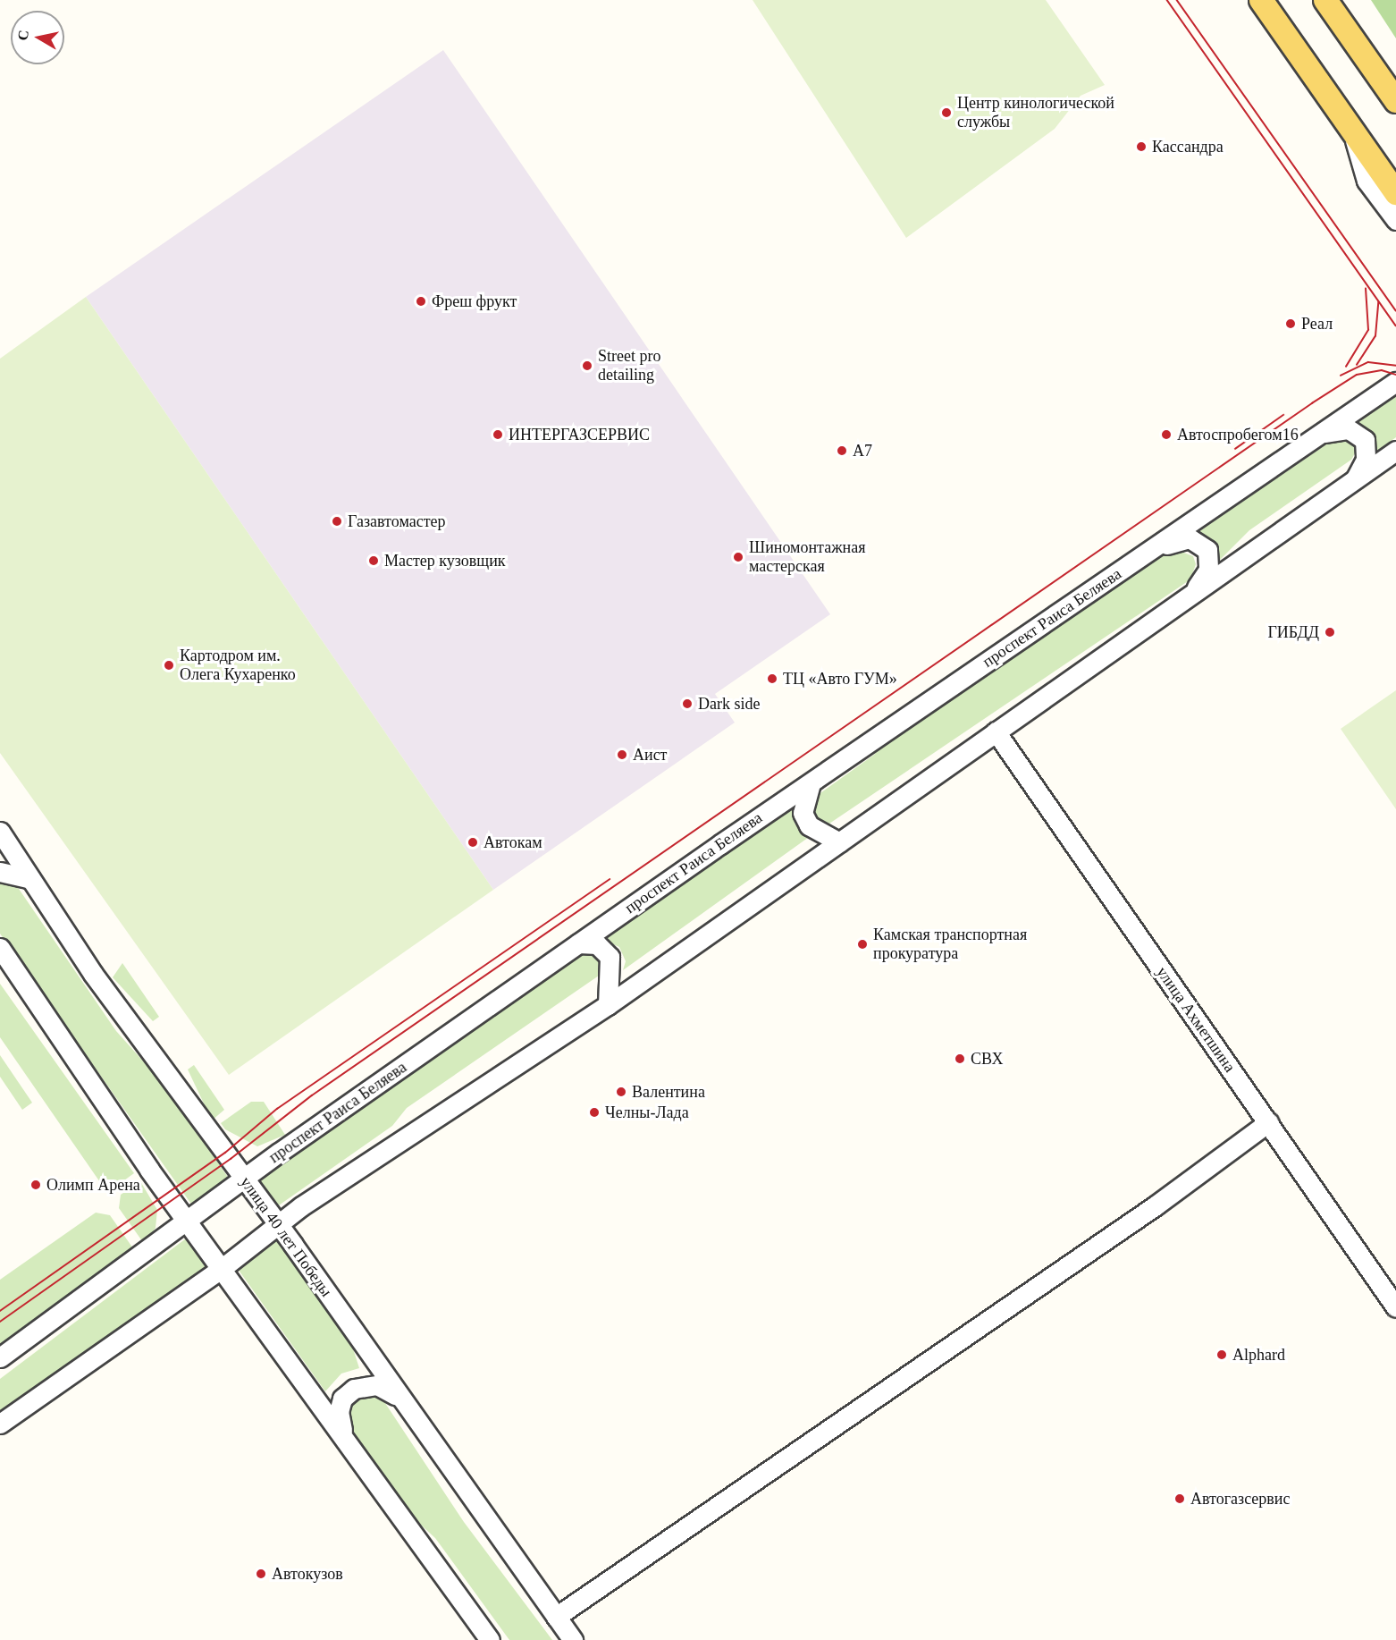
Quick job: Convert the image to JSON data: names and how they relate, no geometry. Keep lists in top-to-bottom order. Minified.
{"streets":{"street":["проспект Раиса Беляева","улица Ахметшина","улица 40 лет Победы"]},"crossings":[["проспект Раиса Беляева","улица 40 лет Победы"]],"places":["Центр кинологической службы","Кассандра","Фреш фрукт","Реал","Street pro detailing","ИНТЕРГАЗСЕРВИС","Автоспробегом16","А7","Газавтомастер","Шиномонтажная мастерская","Мастер кузовщик","ГИБДД","Картодром им. Олега Кухаренко","ТЦ «Авто ГУМ»","Dark side","Аист","Автокам","Камская транспортная прокуратура","СВХ","Валентина","Челны-Лада","Олимп Арена","Alphard","Автогазсервис","Автокузов"],"north":"left"}
